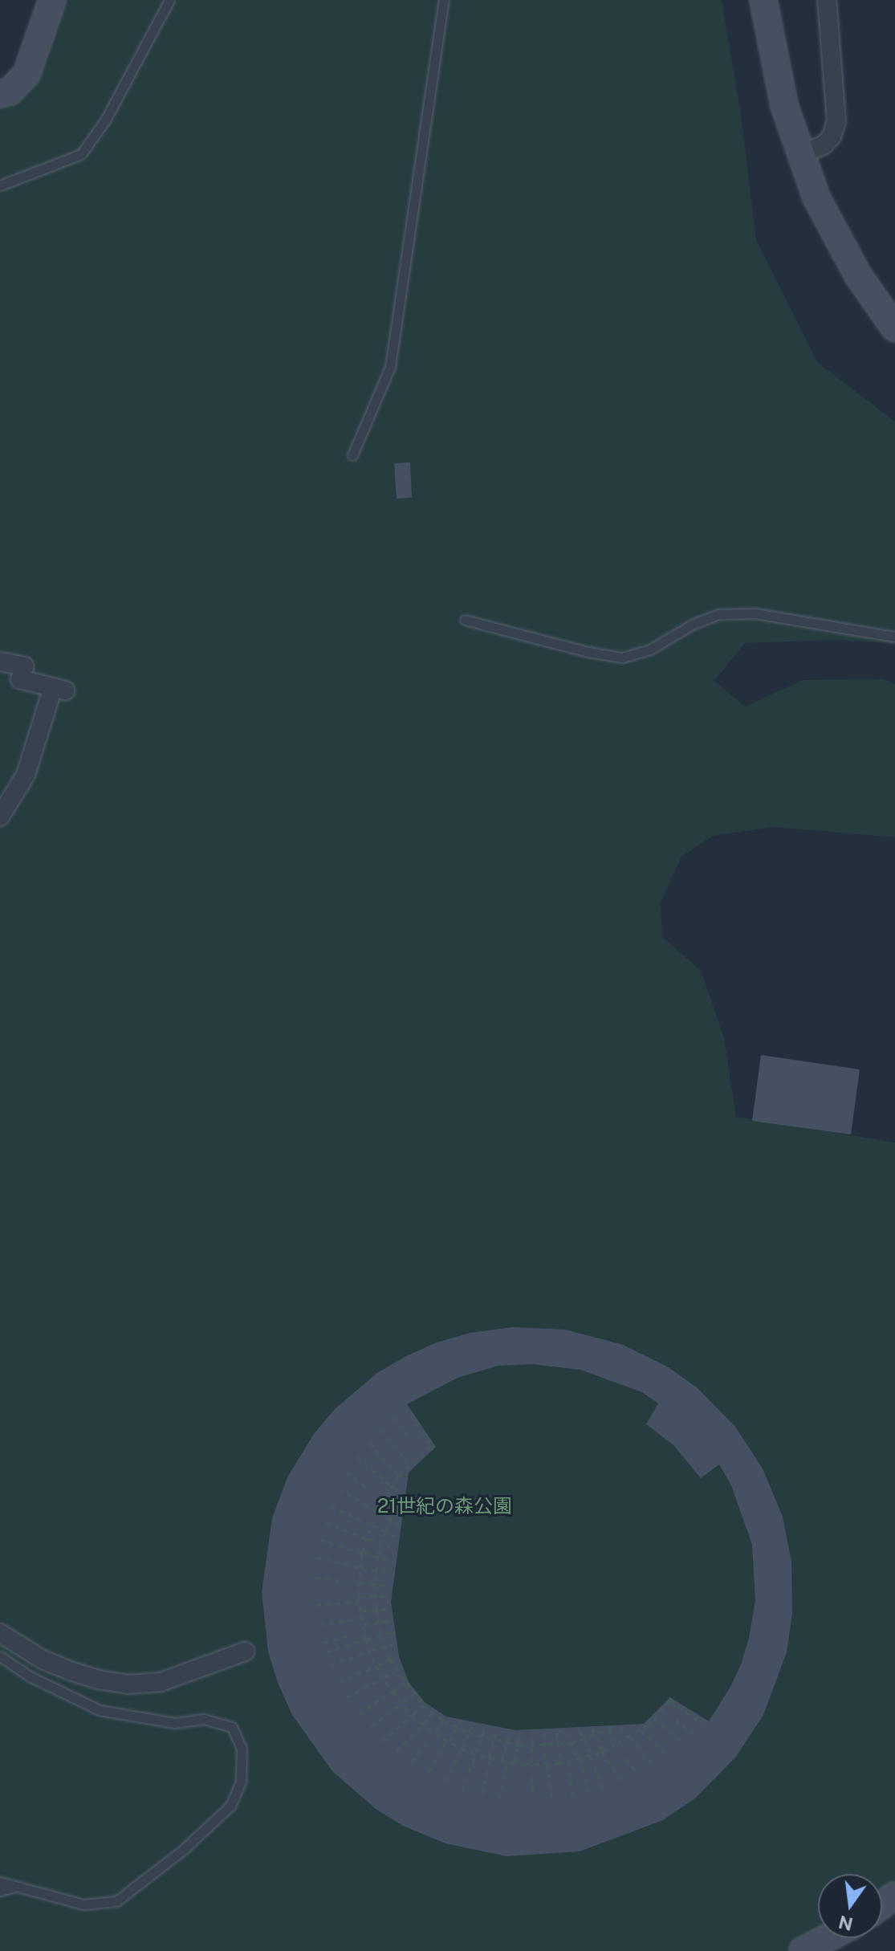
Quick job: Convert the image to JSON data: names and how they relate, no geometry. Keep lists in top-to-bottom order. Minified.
{"parks":["21世紀の森公園"],"north":"bottom"}
